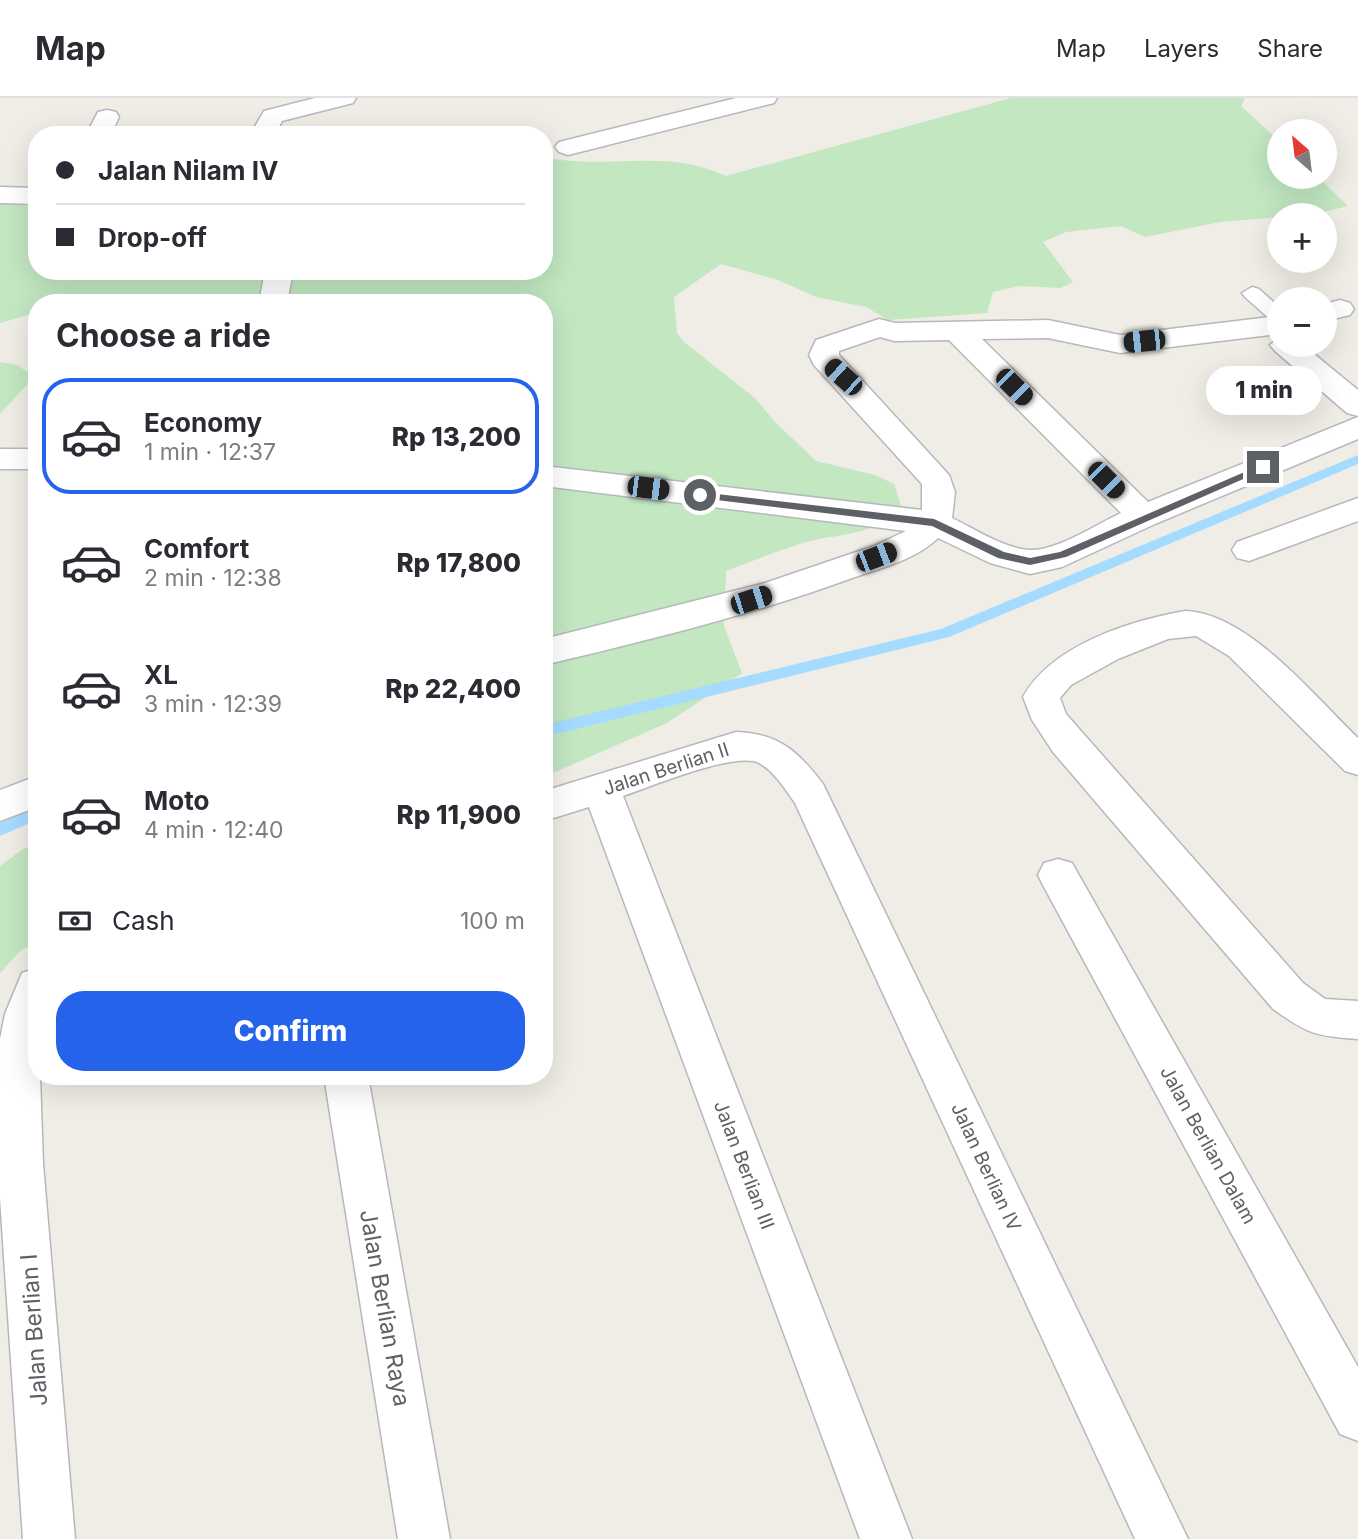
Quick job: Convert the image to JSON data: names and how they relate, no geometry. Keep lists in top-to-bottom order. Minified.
{"streets":{"street":["Jalan Berlian II","Jalan Berlian Dalam","Jalan Berlian III","Jalan Berlian IV","Jalan Berlian Raya","Jalan Berlian I"]},"crossings":[["Jalan Berlian II","Jalan Berlian III"],["Jalan Berlian II","Jalan Berlian IV"]],"north":"top left","page":{"header":"Map","nav":["Map","Layers","Share"],"map_buttons":["+","−"],"banner":["Jalan Nilam IV","Drop-off"],"heading":"Choose a ride","bubble":"1 min","list":[{"name":"Economy","note":"1 min · 12:37","value":"Rp 13,200"},{"name":"Comfort","note":"2 min · 12:38","value":"Rp 17,800"},{"name":"XL","note":"3 min · 12:39","value":"Rp 22,400"},{"name":"Moto","note":"4 min · 12:40","value":"Rp 11,900"}],"pay":["Cash","100 m"],"buttons":"Confirm"}}
